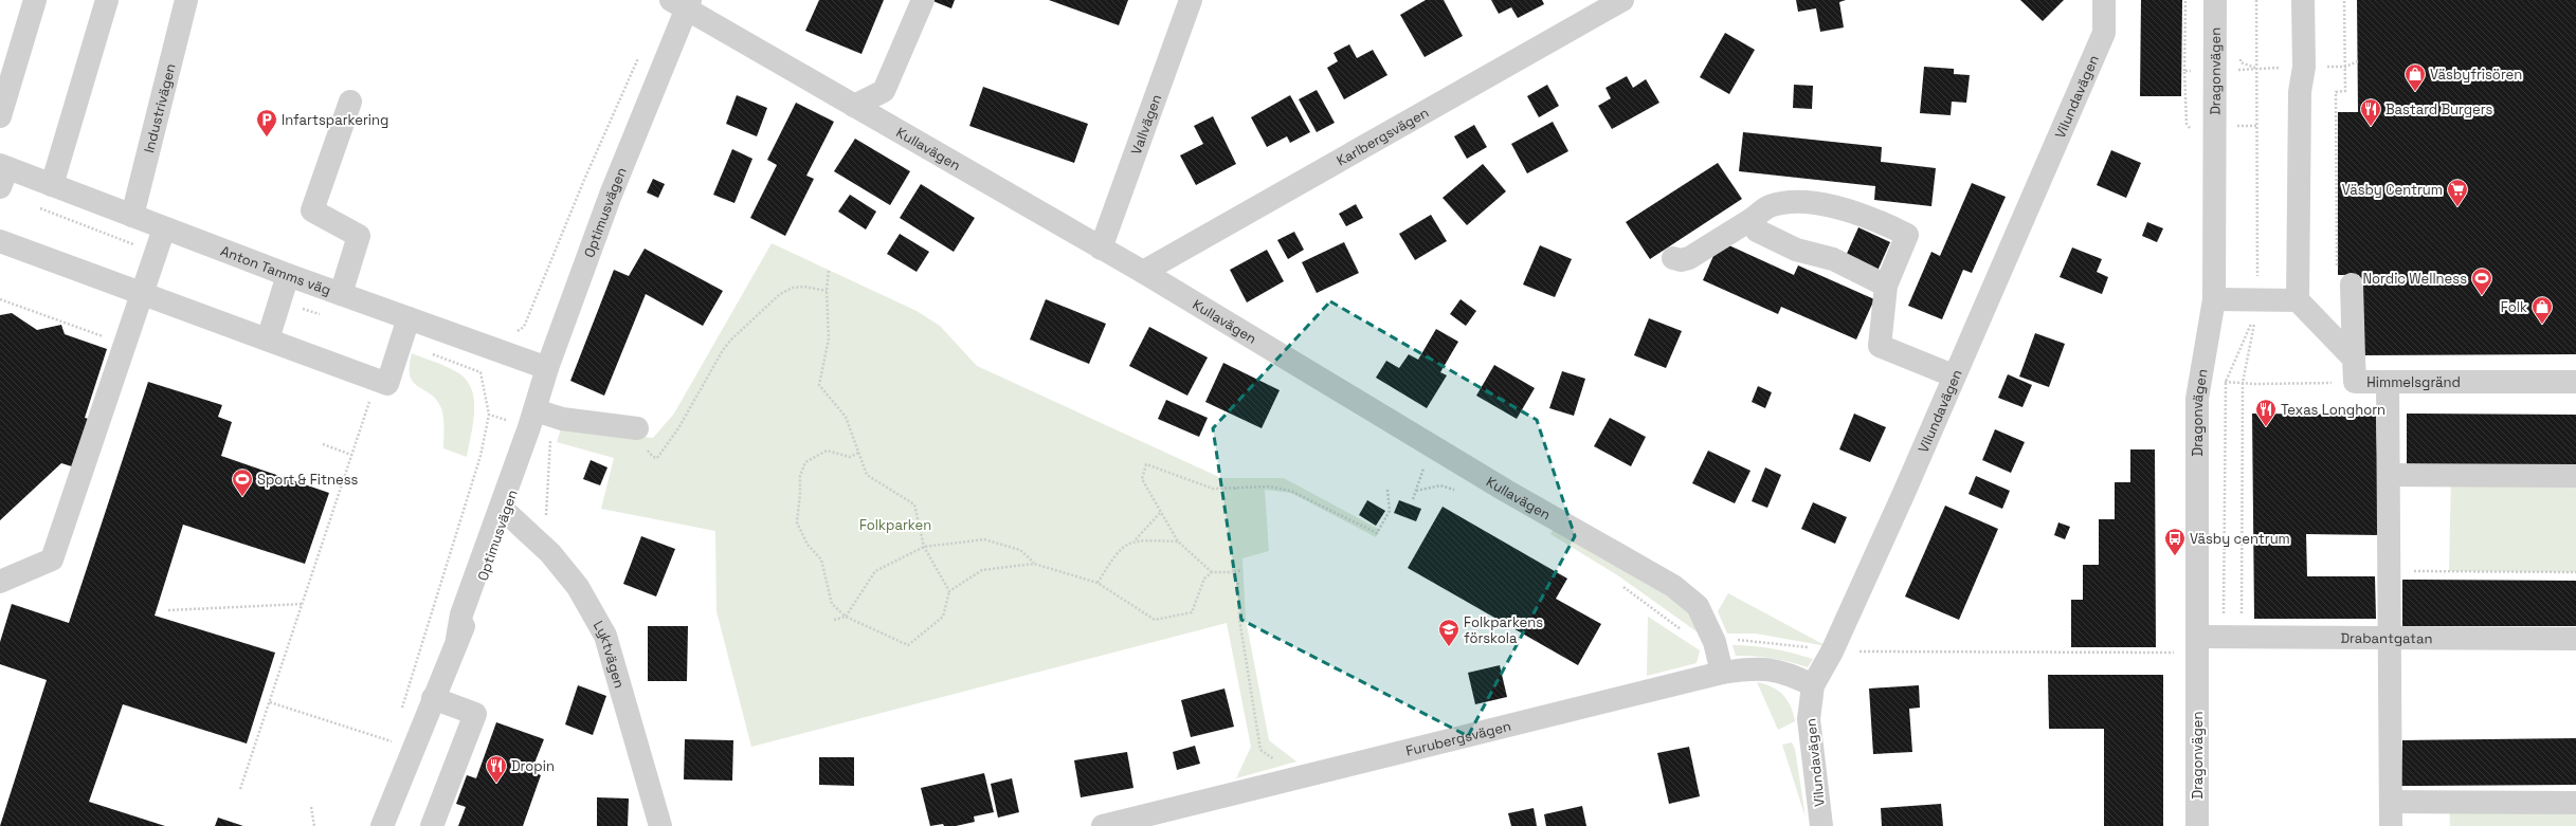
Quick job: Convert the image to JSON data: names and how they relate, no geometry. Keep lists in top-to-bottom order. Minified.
{"streets":{"street":["Dragonvägen","Vilundavägen","Industrivägen","Vallvägen","Karlbergsvägen","Kullavägen","Optimusvägen","Anton Tamms väg","Himmelsgränd","Drabantgatan","Lyktvägen","Furubergsvägen"]},"crossings":[["Dragonvägen","Drabantgatan"],["Vilundavägen","Furubergsvägen"],["Industrivägen","Anton Tamms väg"],["Vallvägen","Kullavägen"],["Karlbergsvägen","Kullavägen"],["Kullavägen","Optimusvägen"],["Kullavägen","Furubergsvägen"],["Optimusvägen","Anton Tamms väg"],["Optimusvägen","Lyktvägen"]],"parks":["Folkparken"],"places":{"shop":["Väsbyfrisören","Folk"],"restaurant":["Bastard Burgers","Texas Longhorn","Dropin"],"parking":["Infartsparkering"],"supermarket":["Väsby Centrum"],"sports":["Nordic Wellness","Sport & Fitness"],"bus stop":["Väsby centrum"],"school or university":["Folkparkens förskola"]}}
